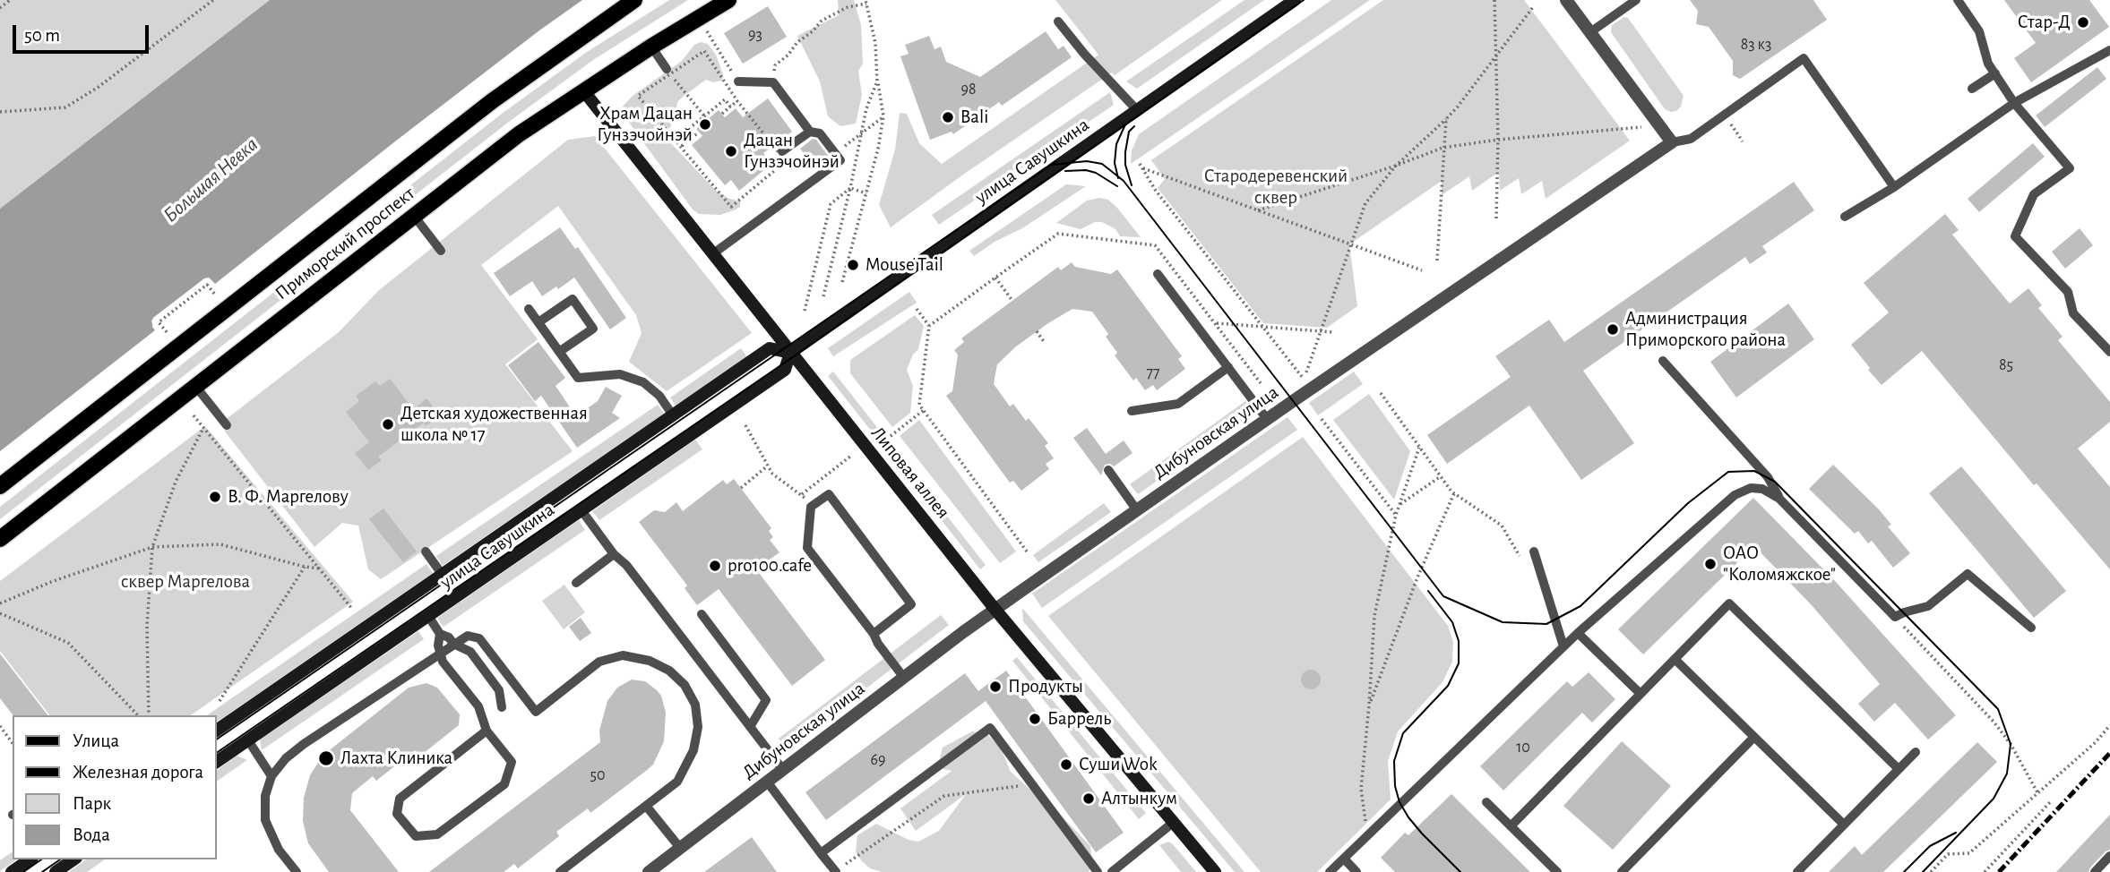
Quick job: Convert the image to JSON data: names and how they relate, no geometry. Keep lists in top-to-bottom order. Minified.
{"streets":{"main road":["улица Савушкина","Приморский проспект","Липовая аллея"],"street":["Дибуновская улица"]},"crossings":[["улица Савушкина","Липовая аллея"],["Приморский проспект","Липовая аллея"],["Дибуновская улица","Липовая аллея"]],"water":["Большая Невка"],"parks":["Стародеревенский сквер","сквер Маргелова"],"places":["Стар-Д","Bali","Храм Дацан Гунзэчойнэй","Дацан Гунзэчойнэй","Mouse Tail","Администрация Приморского района","Детская художественная школа № 17","В. Ф. Маргелову","ОАО \"Коломяжское\"","pro100.cafe","Продукты","Баррель","Лахта Клиника","Суши Wok","Алтынкум"],"house_numbers":["93","83 к3","98","85","77","10","69","50"],"legend":["Улица","Железная дорога","Парк","Вода"],"scale_bar":"50 m"}
